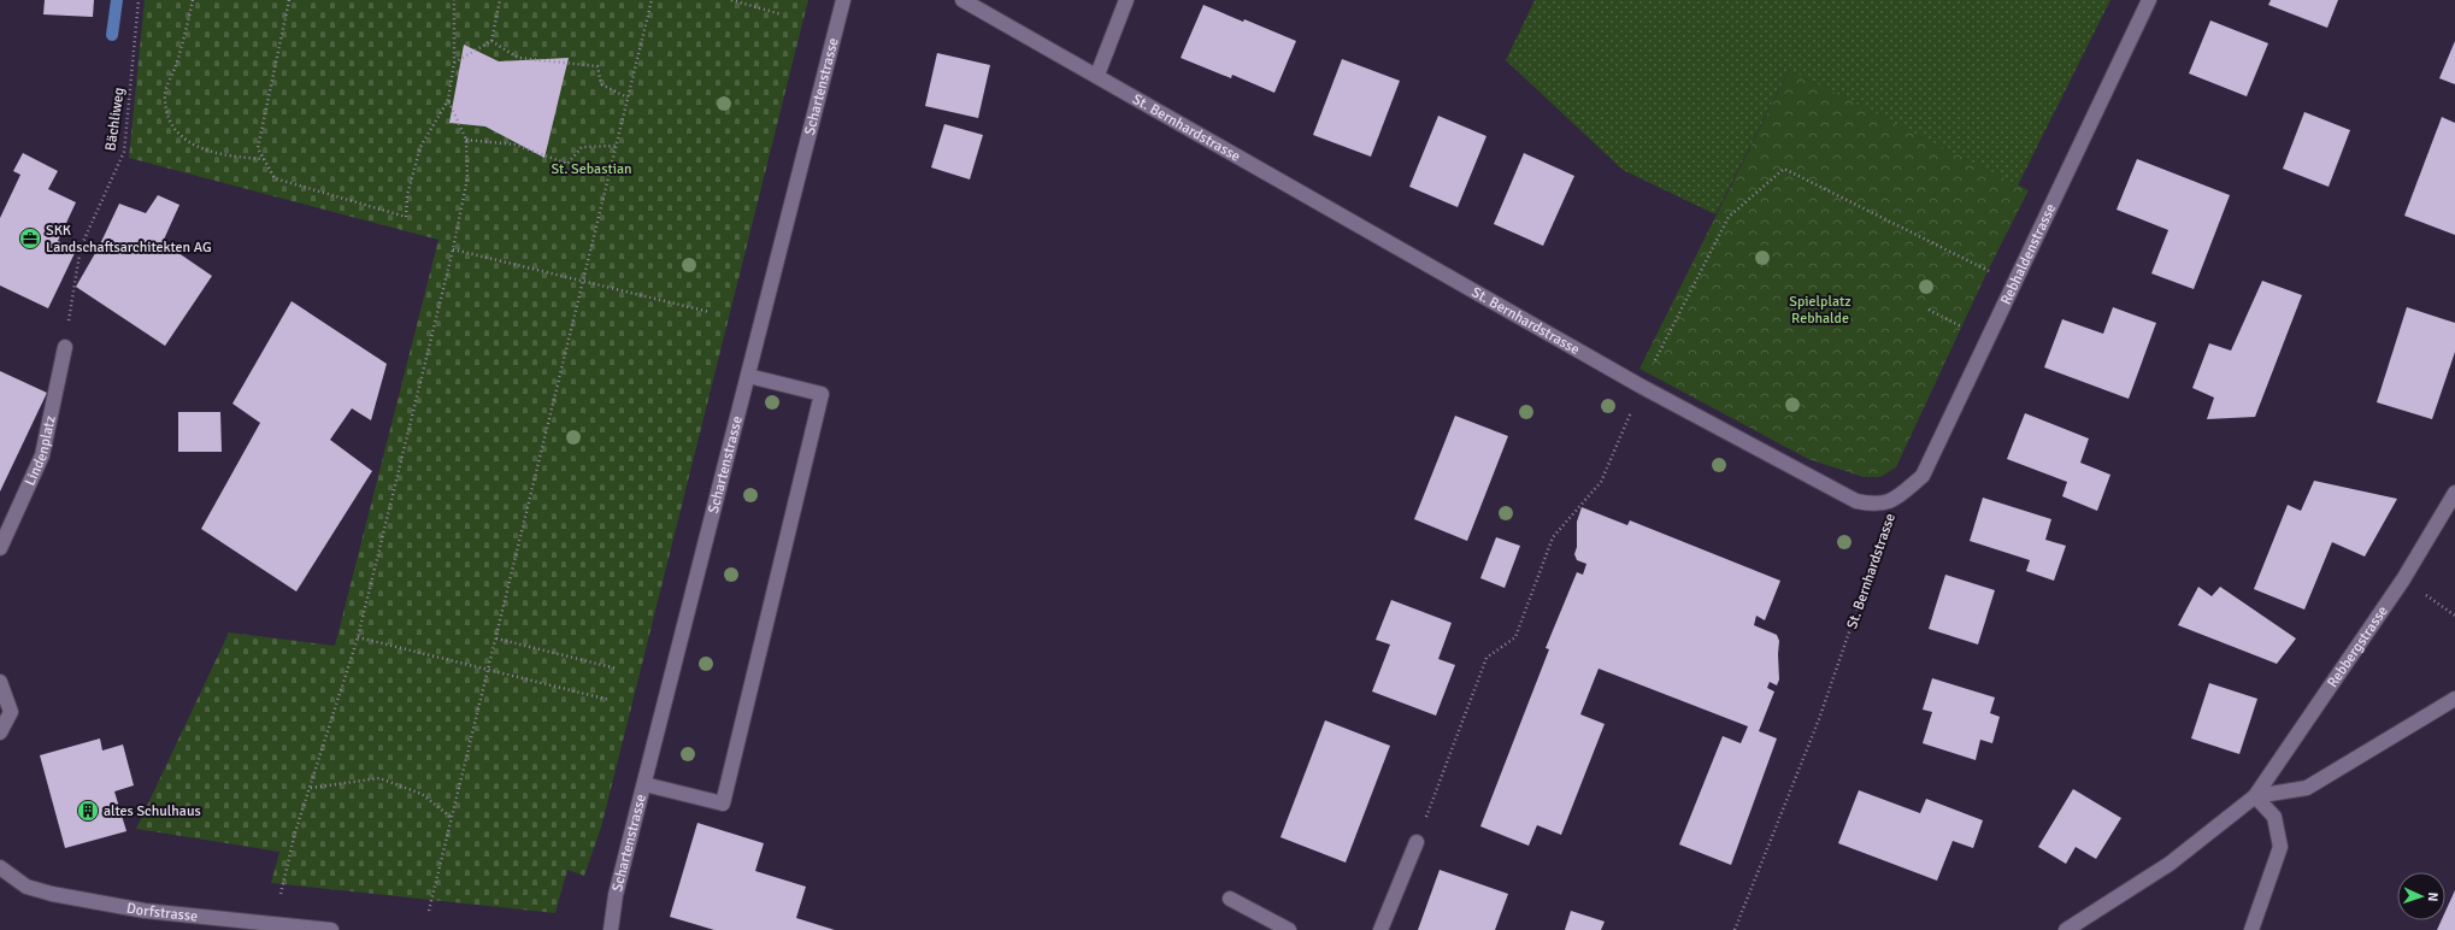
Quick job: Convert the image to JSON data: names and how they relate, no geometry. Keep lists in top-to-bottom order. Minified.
{"streets":{"street":["Schartenstrasse","St. Bernhardstrasse","Rebhaldenstrasse","Lindenplatz","Rebbergstrasse","Dorfstrasse"],"path":["Bächliweg"]},"crossings":[["Bächliweg","Lindenplatz"],["St. Bernhardstrasse","Rebhaldenstrasse"]],"parks":["St. Sebastian","Spielplatz Rebhalde"],"places":{"office":["SKK Landschaftsarchitekten AG"],"building":["altes Schulhaus"]},"north":"right"}
